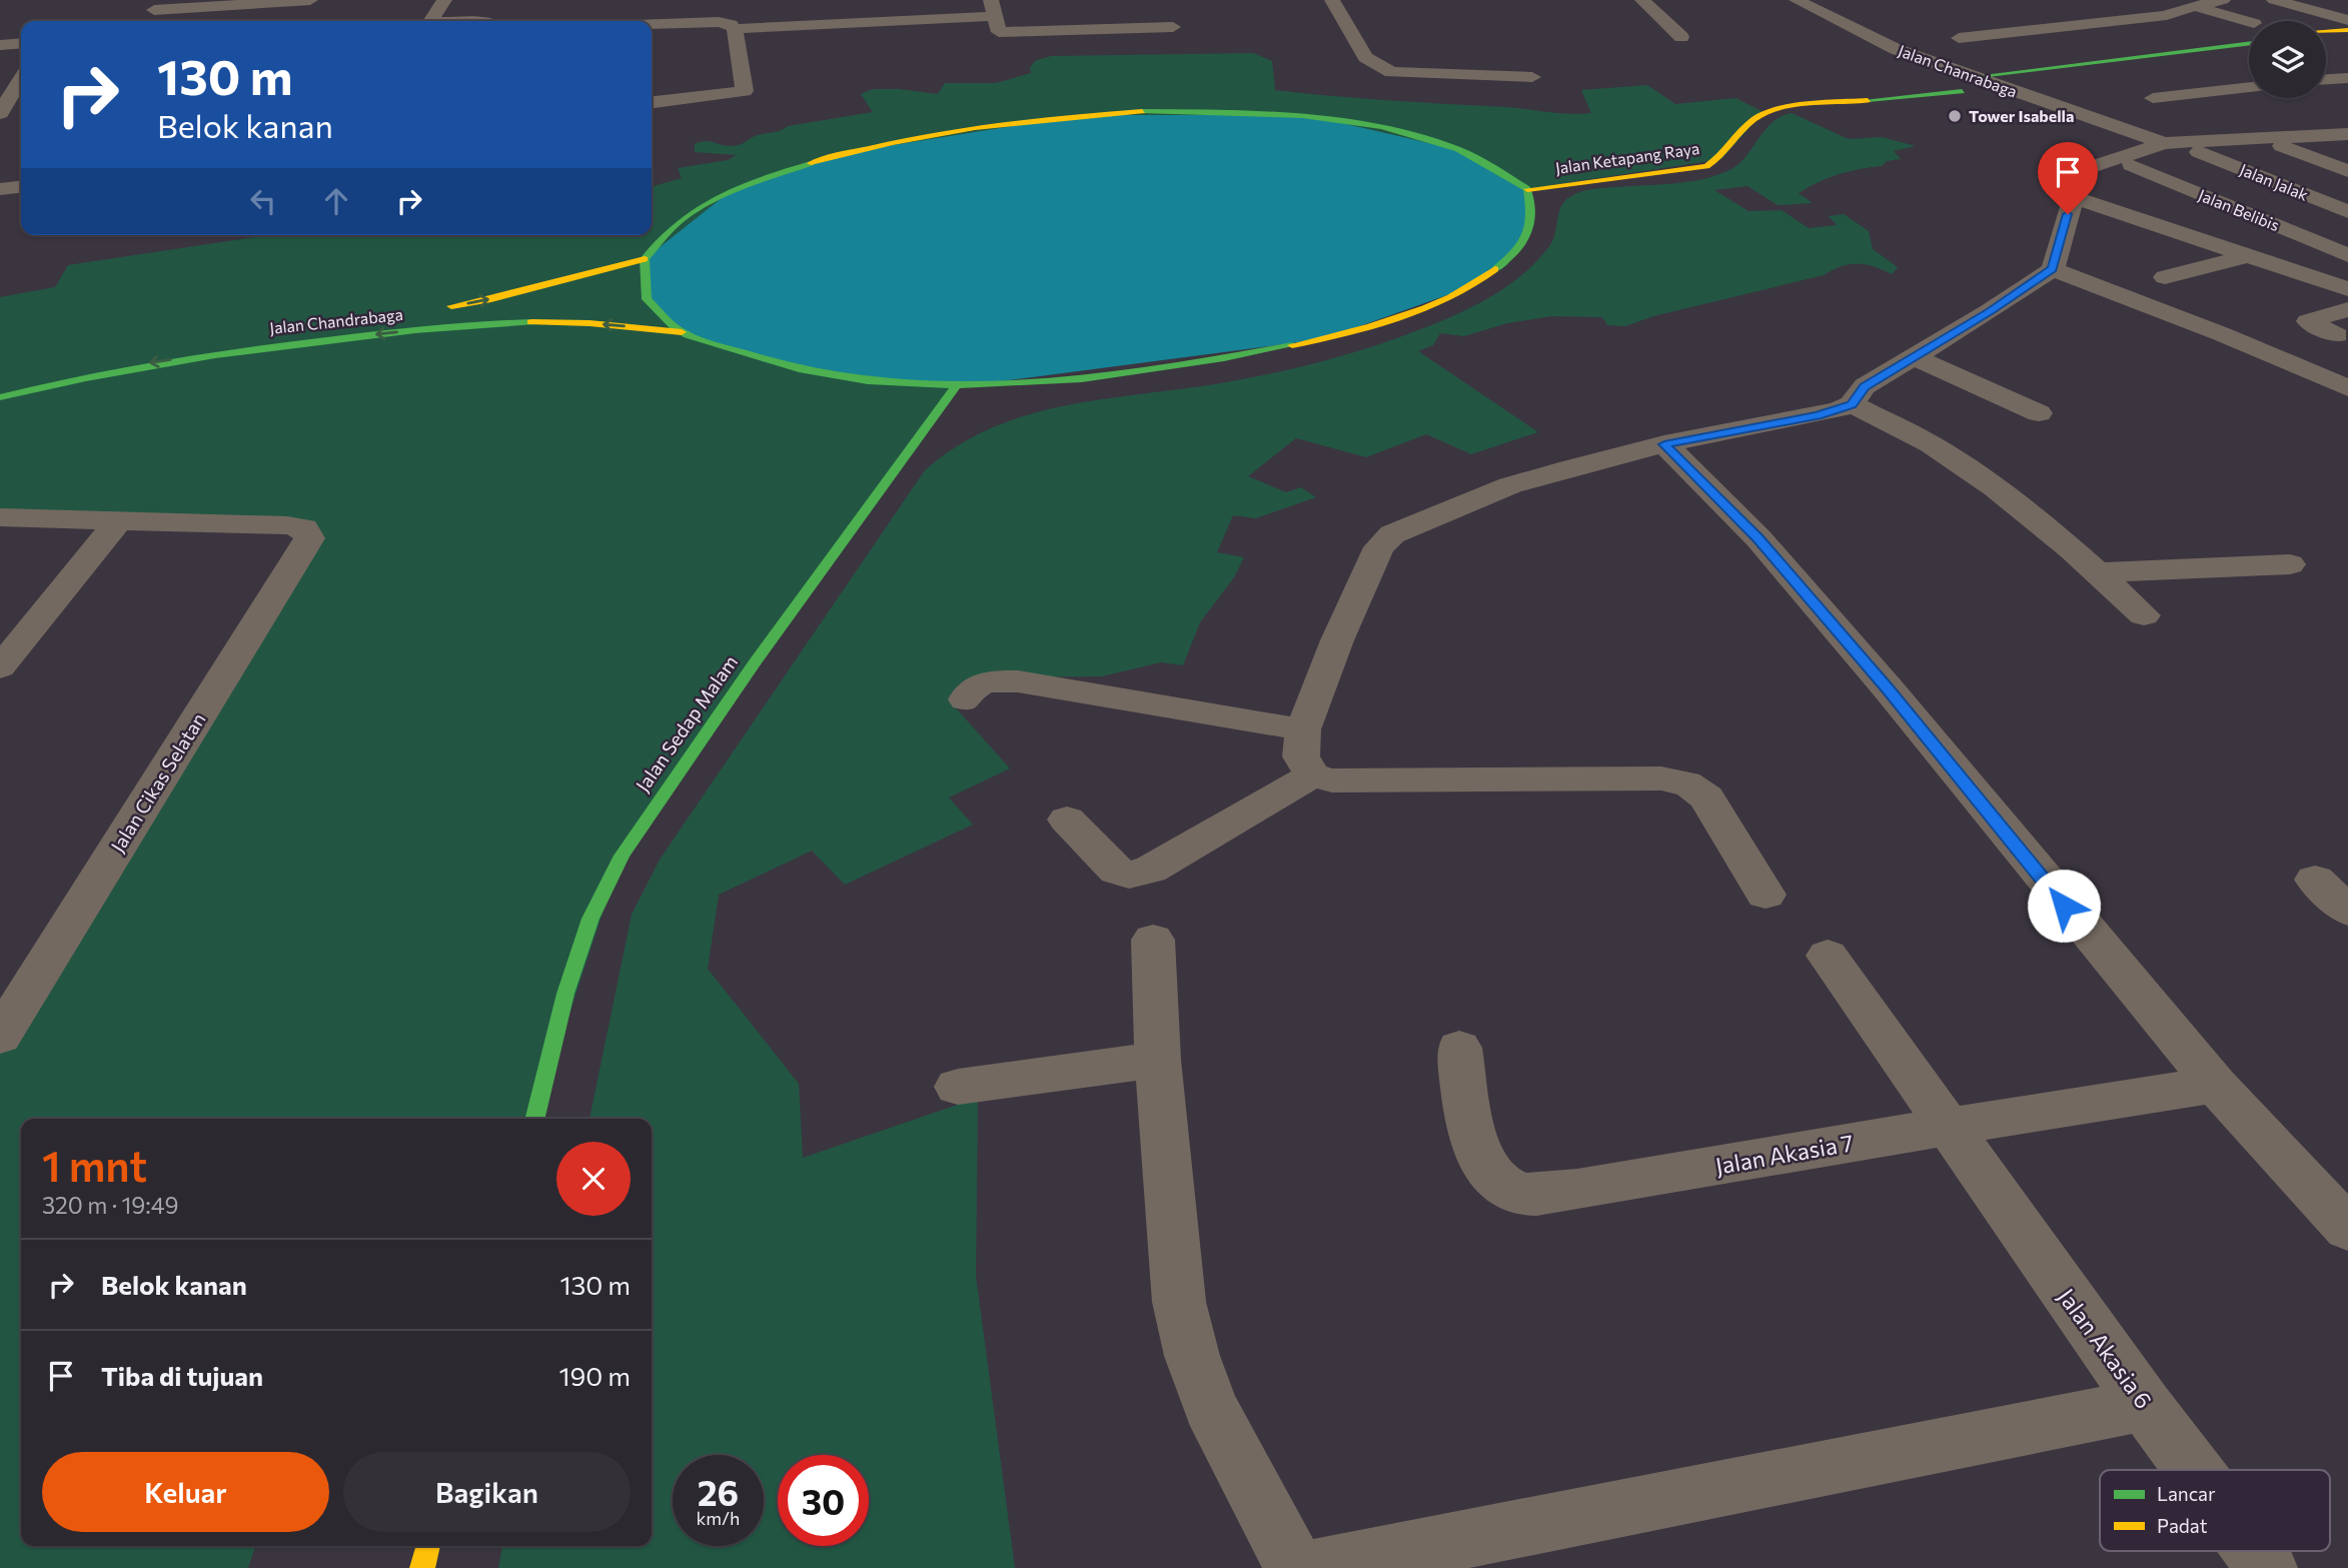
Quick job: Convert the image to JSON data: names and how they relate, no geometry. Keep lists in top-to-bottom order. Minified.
{"streets":{"street":["Jalan Chanrabaga","Jalan Ketapang Raya","Jalan Jalak","Jalan Belibis","Jalan Chandrabaga","Jalan Sedap Malam","Jalan Cikas Selatan","Jalan Akasia 7","Jalan Akasia 6"]},"crossings":[["Jalan Chanrabaga","Jalan Ketapang Raya"],["Jalan Akasia 7","Jalan Akasia 6"]],"places":["Tower Isabella"],"legend":["Lancar","Padat"],"page":{"turn":["130 m","Belok kanan"],"heading":["1 mnt","320 m · 19:49"],"list":[{"name":"Belok kanan","value":"130 m"},{"name":"Tiba di tujuan","value":"190 m"}],"buttons":["Keluar","Bagikan"],"speed":"26 km/h","limit":"30"}}
